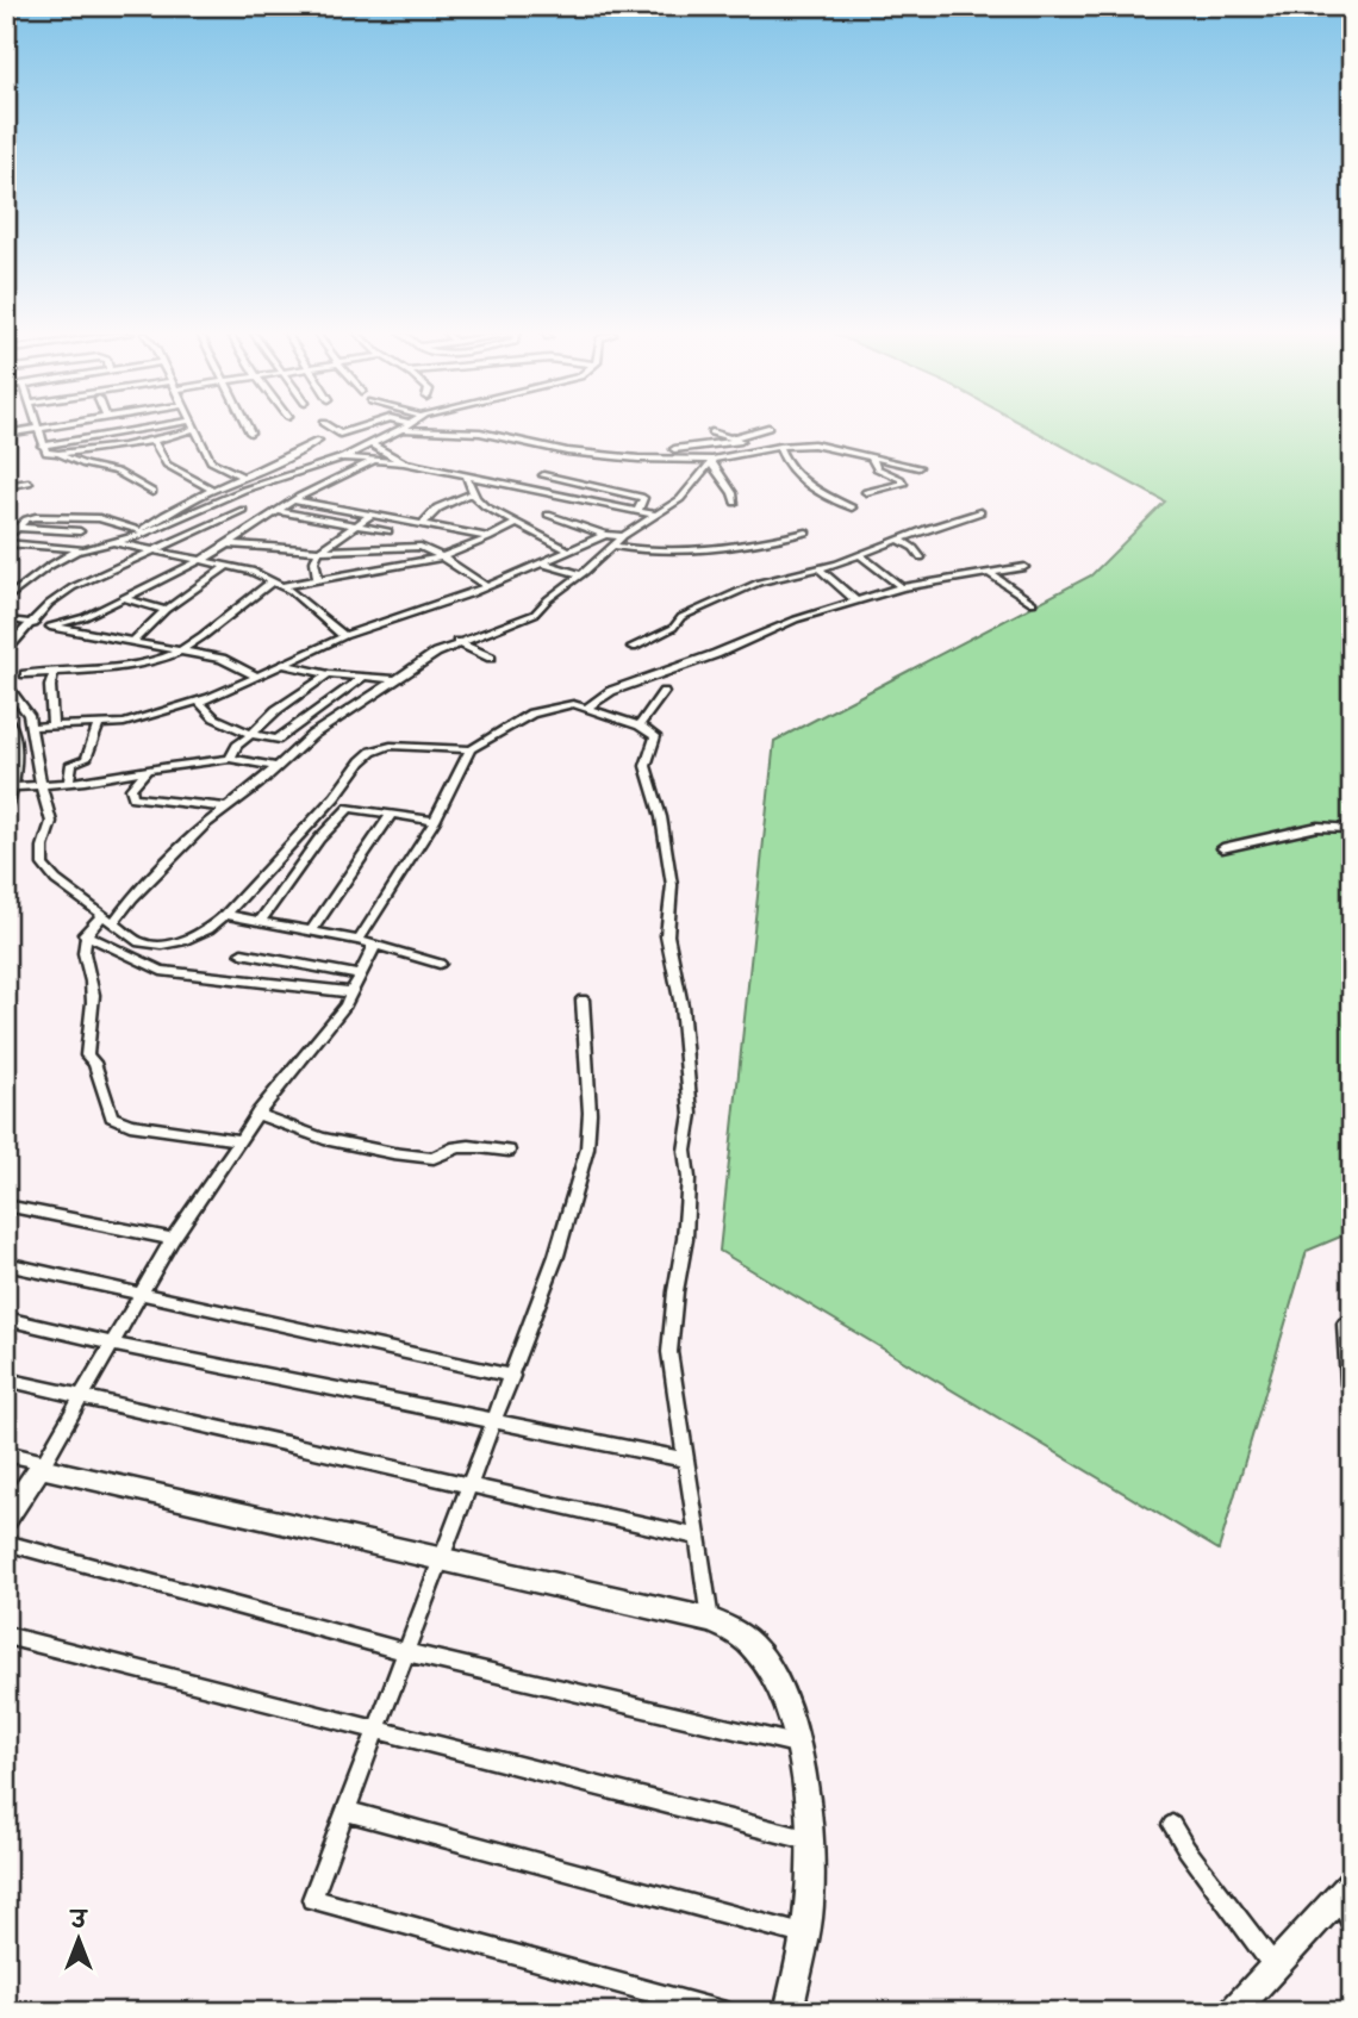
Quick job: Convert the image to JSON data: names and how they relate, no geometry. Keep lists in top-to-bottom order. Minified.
{"north":"top"}
